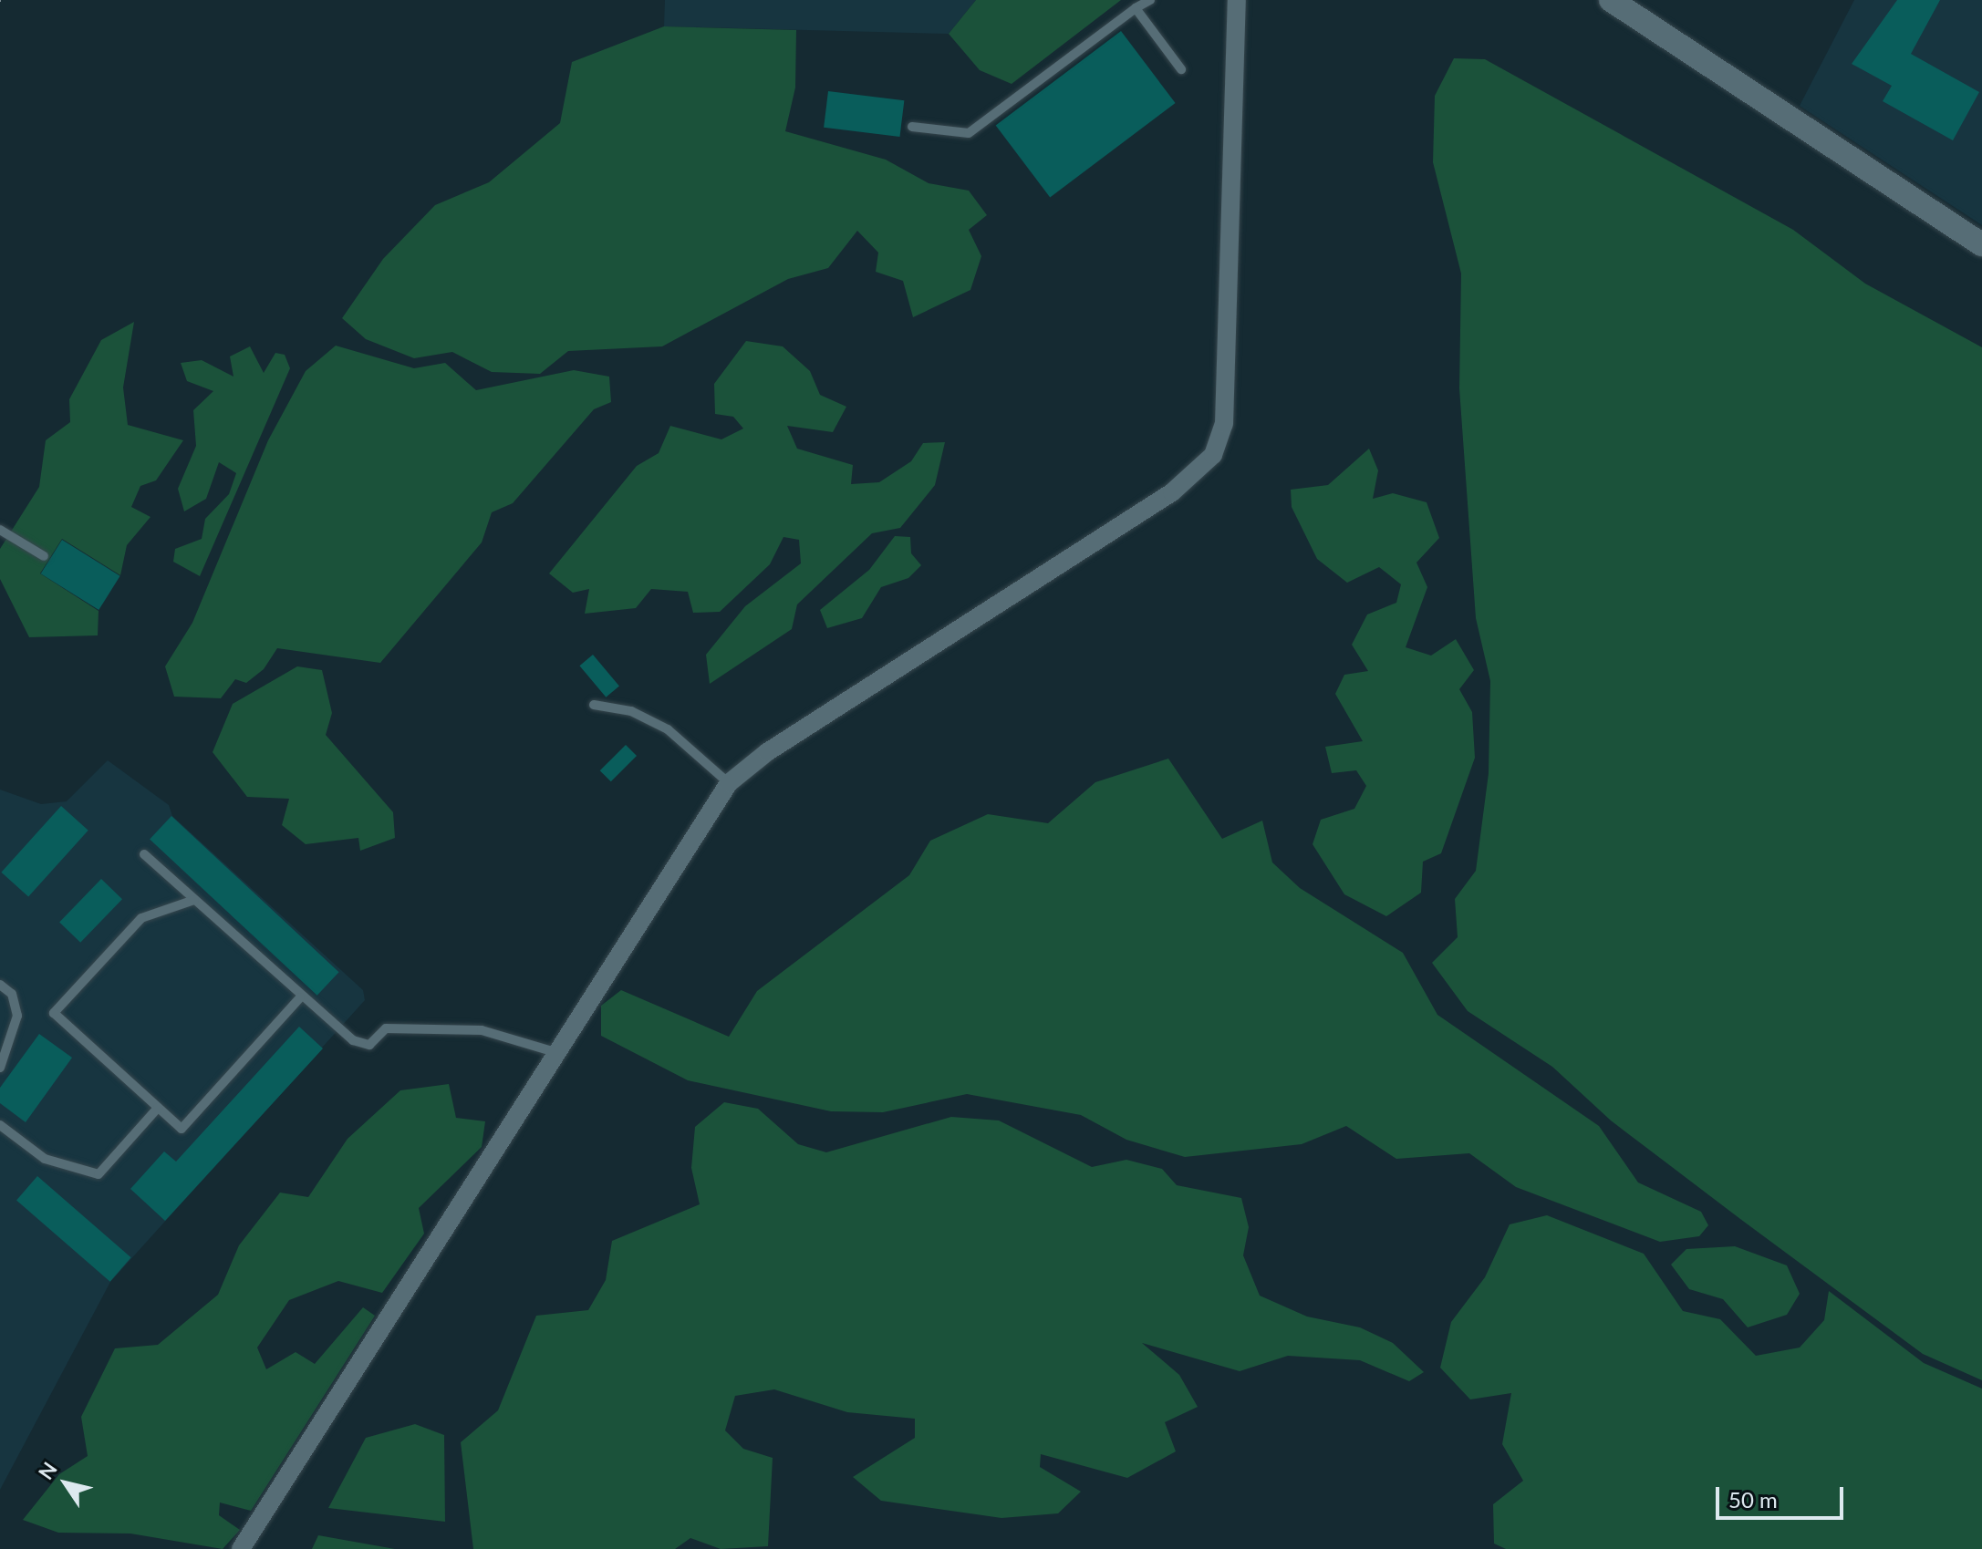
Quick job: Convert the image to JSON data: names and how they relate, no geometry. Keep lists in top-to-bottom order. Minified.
{"scale_bar":"50 m","north":"top left"}
